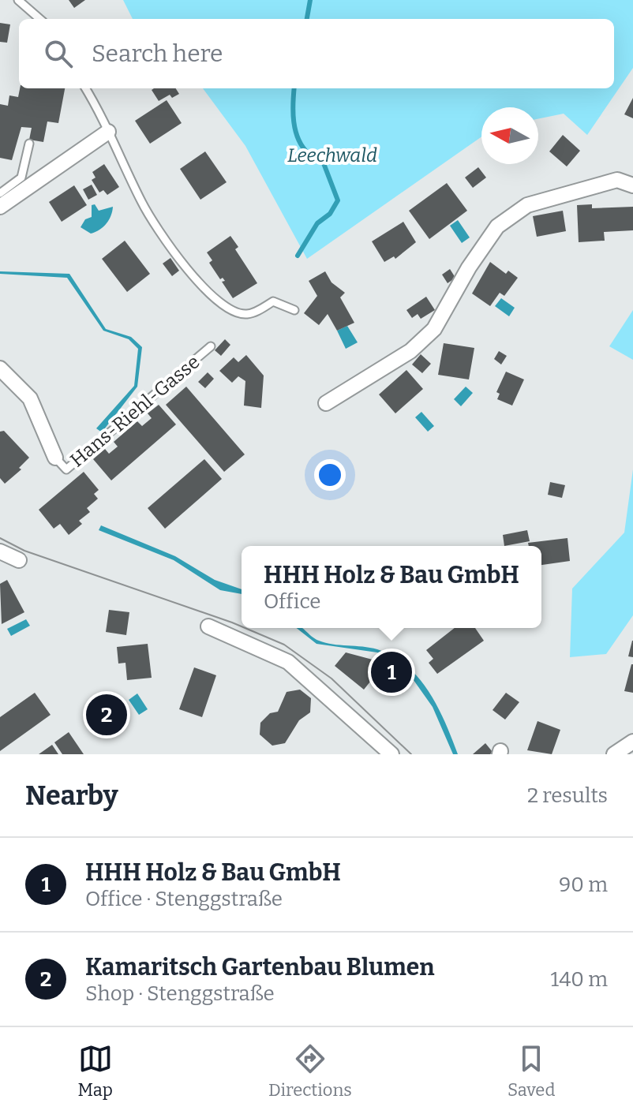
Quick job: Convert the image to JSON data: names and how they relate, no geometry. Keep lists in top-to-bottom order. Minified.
{"streets":{"street":["Hans-Riehl-Gasse"]},"parks":["Leechwald"],"north":"left","page":{"search":"Search here","popup":["HHH Holz & Bau GmbH","Office"],"pins":["1","2"],"heading":["Nearby","2 results"],"list":[{"mark":"1","name":"HHH Holz & Bau GmbH","note":"Office · Stenggstraße","value":"90 m"},{"mark":"2","name":"Kamaritsch Gartenbau Blumen","note":"Shop · Stenggstraße","value":"140 m"}],"nav":["Map","Directions","Saved"]}}
